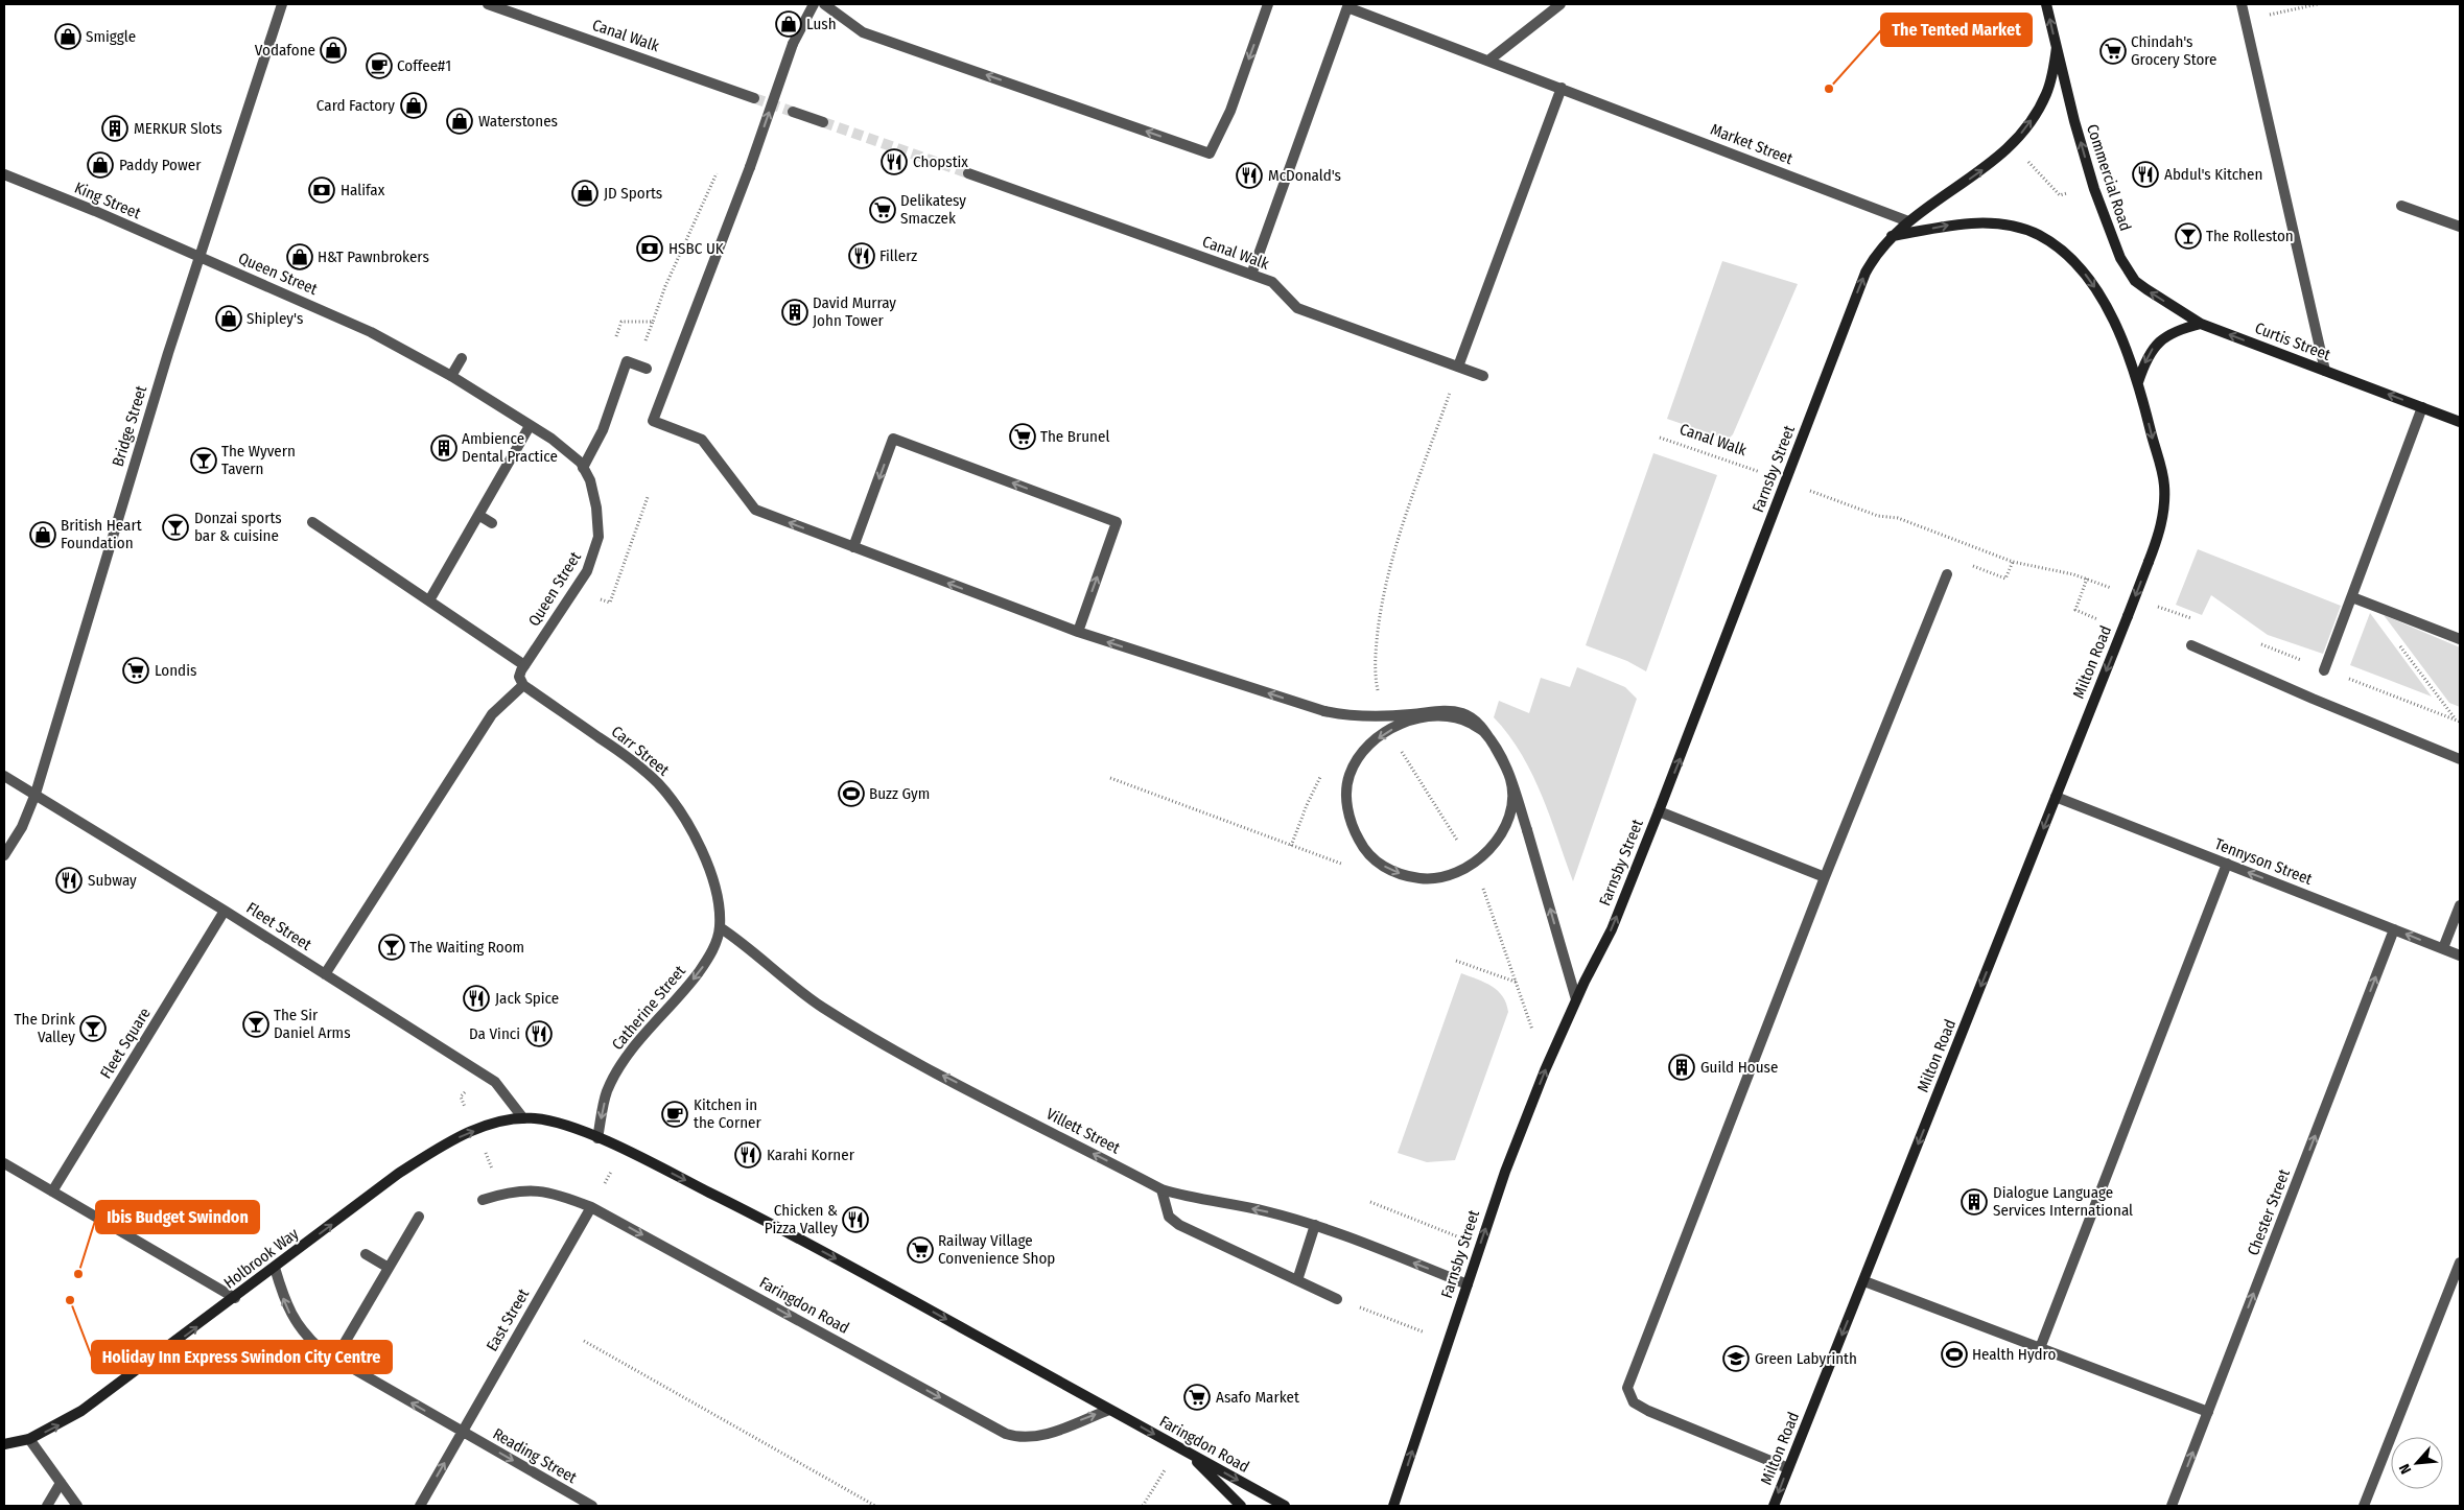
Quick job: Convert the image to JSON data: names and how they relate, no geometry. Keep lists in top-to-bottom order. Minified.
{"streets":{"street":["Canal Walk","Market Street","Commercial Road","King Street","Queen Street","Curtis Street","Bridge Street","Farnsby Street","Milton Road","Carr Street","Tennyson Street","Fleet Street","Catherine Street","Fleet Square","Villett Street","Chester Street","Holbrook Way","Faringdon Road","East Street","Reading Street"]},"crossings":[["Canal Walk","Farnsby Street"],["Market Street","Farnsby Street"],["Commercial Road","Curtis Street"],["Commercial Road","Farnsby Street"],["King Street","Queen Street"],["King Street","Bridge Street"],["Queen Street","Bridge Street"],["Bridge Street","Fleet Street"],["Farnsby Street","Villett Street"],["Milton Road","Tennyson Street"],["Carr Street","Catherine Street"],["Carr Street","Villett Street"],["Tennyson Street","Chester Street"],["Fleet Street","Fleet Square"],["Fleet Street","Holbrook Way"],["Catherine Street","Villett Street"],["Catherine Street","Faringdon Road"],["Holbrook Way","Faringdon Road"],["Holbrook Way","Reading Street"],["Faringdon Road","East Street"],["East Street","Reading Street"]],"one_way":["Commercial Road","Curtis Street","Farnsby Street","Milton Road","Tennyson Street","Catherine Street","Villett Street","Chester Street","Holbrook Way","Faringdon Road"],"places":{"shop":["Lush","Smiggle","Vodafone","Card Factory","Waterstones","Paddy Power","JD Sports","H&T Pawnbrokers","Shipley's","British Heart Foundation"],"supermarket":["Chindah's Grocery Store","Delikatesy Smaczek","The Brunel","Londis","Railway Village Convenience Shop","Asafo Market"],"cafe":["Coffee#1","Kitchen in the Corner"],"other":["The Tented Market","Ibis Budget Swindon","Holiday Inn Express Swindon City Centre"],"building":["MERKUR Slots","David Murray John Tower","Ambience Dental Practice","Guild House","Dialogue Language Services International"],"restaurant":["Chopstix","Abdul's Kitchen","McDonald's","Fillerz","Subway","Jack Spice","Da Vinci","Karahi Korner","Chicken & Pizza Valley"],"bank":["Halifax","HSBC UK"],"bar":["The Rolleston","The Wyvern Tavern","Donzai sports bar & cuisine","The Waiting Room","The Sir Daniel Arms","The Drink Valley"],"sports":["Buzz Gym","Health Hydro"],"school or university":["Green Labyrinth"]},"north":"bottom left"}
